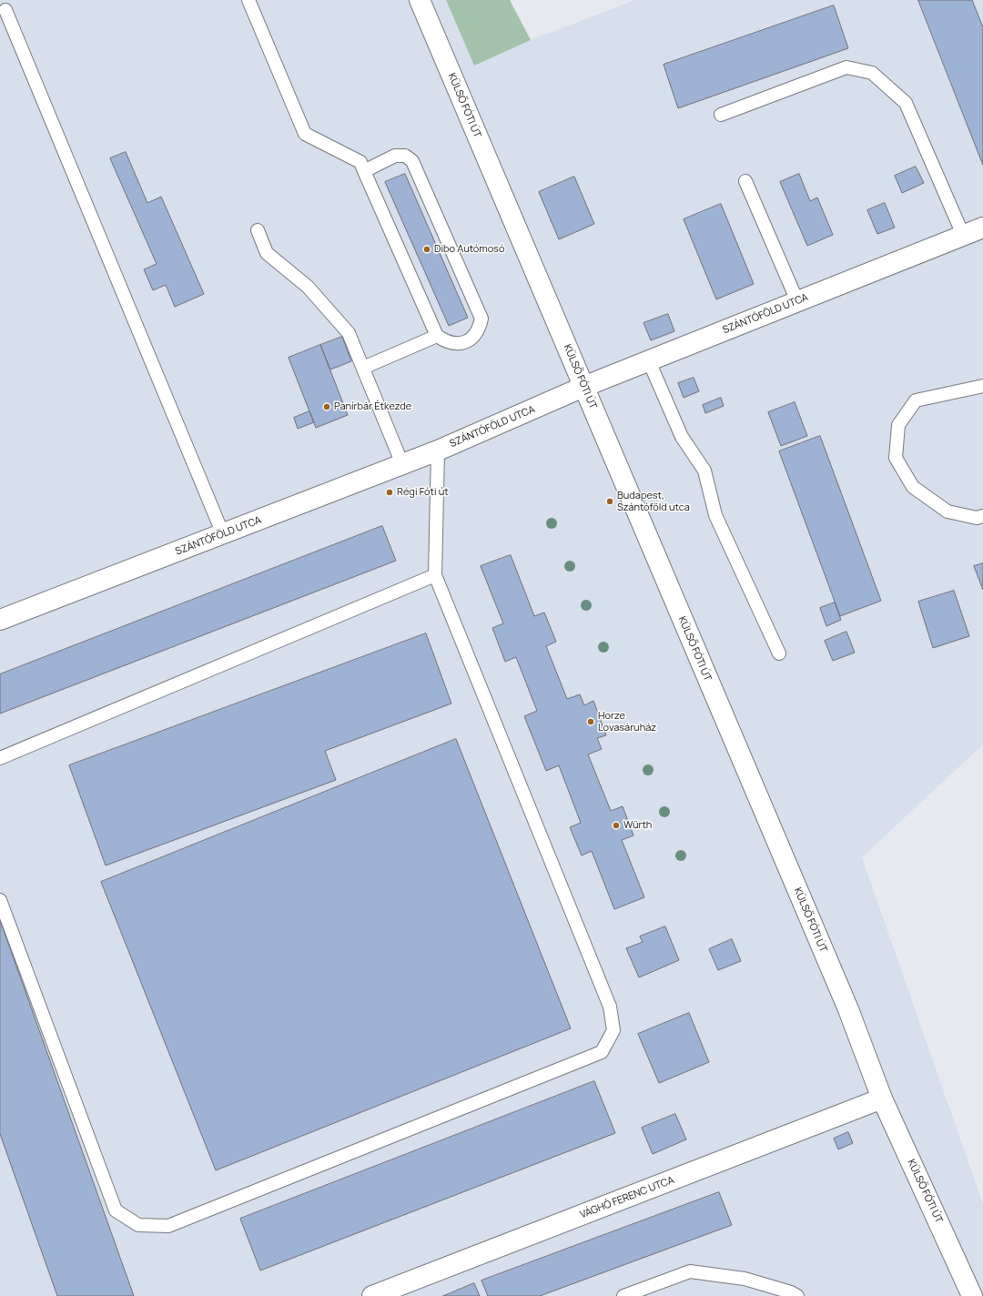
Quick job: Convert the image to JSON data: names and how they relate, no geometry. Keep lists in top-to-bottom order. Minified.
{"streets":{"street":["KÜLSŐ FÓTI ÚT","SZÁNTÓFÖLD UTCA","VÁGHÓ FERENC UTCA"]},"crossings":[["KÜLSŐ FÓTI ÚT","SZÁNTÓFÖLD UTCA"],["KÜLSŐ FÓTI ÚT","VÁGHÓ FERENC UTCA"]],"places":["Dibo Autómosó","Panírbár Étkezde","Régi Fóti út","Budapest, Szántóföld utca","Horze Lovasáruház","Würth"]}
